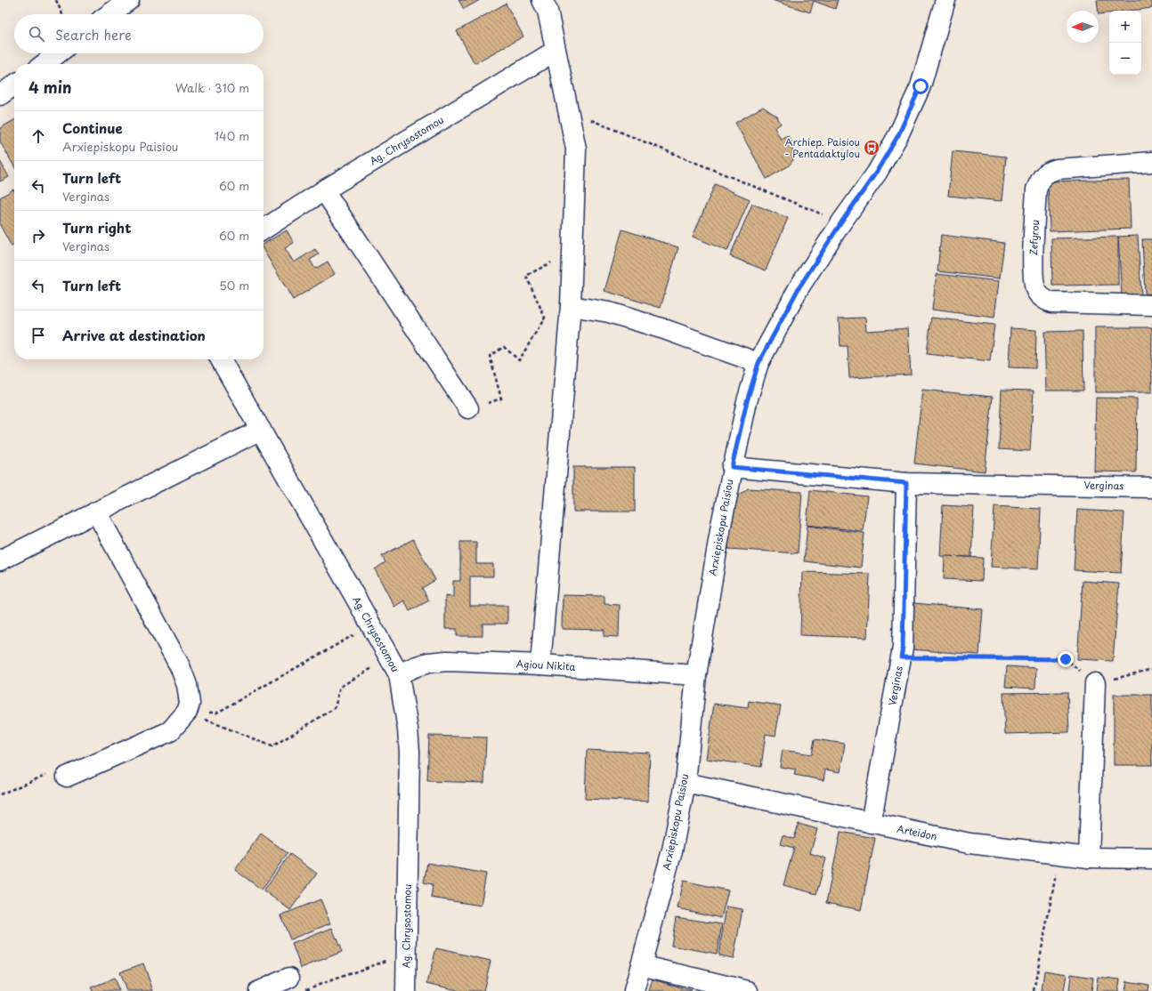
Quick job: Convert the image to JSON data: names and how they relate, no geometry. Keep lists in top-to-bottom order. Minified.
{"streets":{"street":["Ag. Chrysostomou","Zefyrou","Verginas","Arxiepiskopu Paisiou","Agiou Nikita","Arteidon"]},"crossings":[["Ag. Chrysostomou","Agiou Nikita"],["Verginas","Arxiepiskopu Paisiou"],["Verginas","Arteidon"],["Arxiepiskopu Paisiou","Agiou Nikita"],["Arxiepiskopu Paisiou","Arteidon"]],"places":{"bus stop":["Archiep. Paisiou - Pentadaktylou"]},"north":"left","page":{"map_buttons":["+","−"],"search":"Search here","heading":["4 min","Walk · 310 m"],"list":[["Continue","Arxiepiskopu Paisiou","140 m"],["Turn left","Verginas","60 m"],["Turn right","Verginas","60 m"],["Turn left","50 m"],"Arrive at destination"]}}
